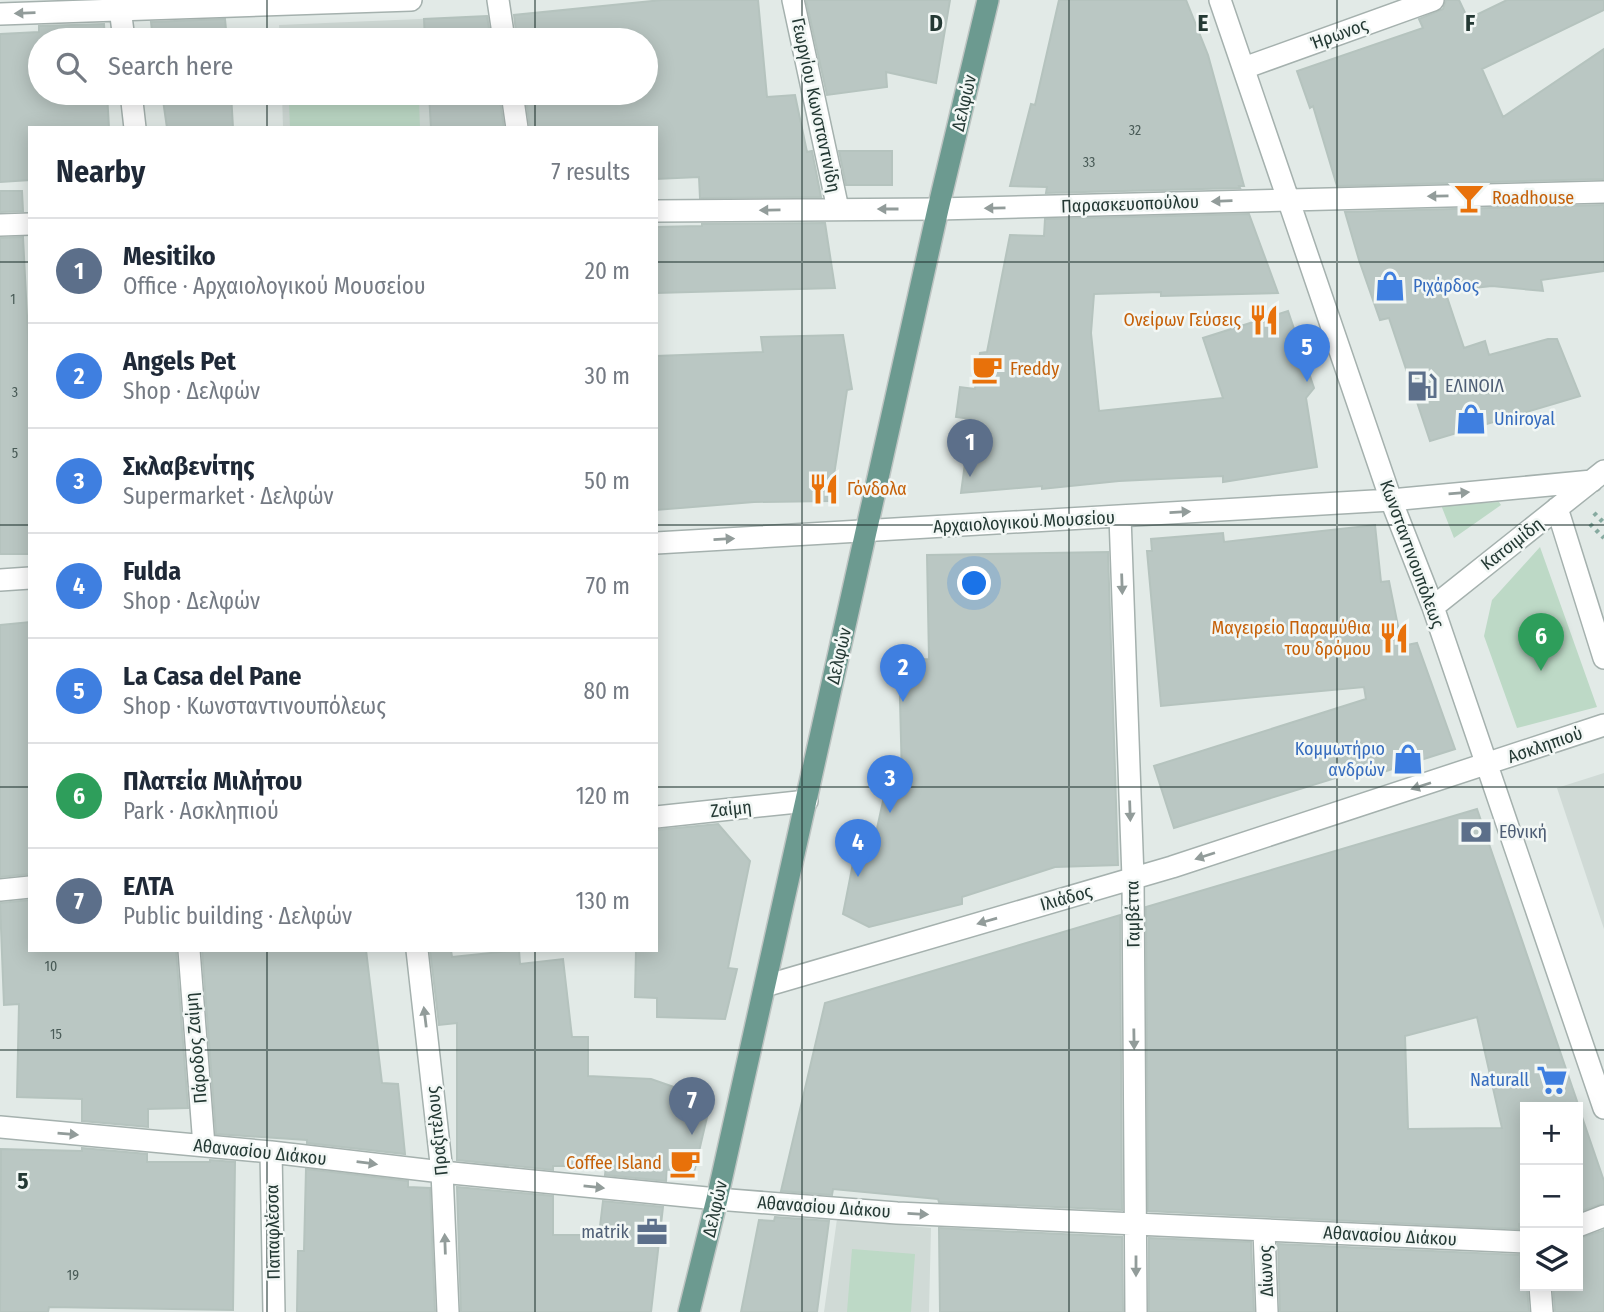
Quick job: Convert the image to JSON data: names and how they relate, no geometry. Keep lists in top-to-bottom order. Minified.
{"streets":{"main road":["Δελφών"],"street":["Ήρωνος","Γεωργίου Κωνσταντινίδη","Παρασκευοπούλου","Αρχαιολογικού Μουσείου","Κατσιμίδη","Κωνσταντινουπόλεως","Ασκληπιού","Ζαίμη","Ιλιάδος","Γαμβέττα","Πάροδος Ζαίμη","Πραξιτέλους","Αθανασίου Διάκου","Παπαφλέσσα","Δίωνος"]},"crossings":[["Ήρωνος","Κωνσταντινουπόλεως"],["Δελφών","Παρασκευοπούλου"],["Δελφών","Αρχαιολογικού Μουσείου"],["Δελφών","Ζαίμη"],["Δελφών","Ιλιάδος"],["Δελφών","Αθανασίου Διάκου"],["Γεωργίου Κωνσταντινίδη","Παρασκευοπούλου"],["Παρασκευοπούλου","Κωνσταντινουπόλεως"],["Αρχαιολογικού Μουσείου","Κατσιμίδη"],["Αρχαιολογικού Μουσείου","Κωνσταντινουπόλεως"],["Αρχαιολογικού Μουσείου","Γαμβέττα"],["Κατσιμίδη","Κωνσταντινουπόλεως"],["Κωνσταντινουπόλεως","Ασκληπιού"],["Κωνσταντινουπόλεως","Ιλιάδος"],["Ασκληπιού","Ιλιάδος"],["Ιλιάδος","Γαμβέττα"],["Γαμβέττα","Αθανασίου Διάκου"],["Πάροδος Ζαίμη","Αθανασίου Διάκου"],["Πραξιτέλους","Αθανασίου Διάκου"],["Αθανασίου Διάκου","Παπαφλέσσα"],["Αθανασίου Διάκου","Δίωνος"]],"one_way":["Παρασκευοπούλου","Αρχαιολογικού Μουσείου","Κατσιμίδη","Ιλιάδος","Γαμβέττα","Πραξιτέλους","Αθανασίου Διάκου"],"places":{"bar":["Roadhouse"],"shop":["Ριχάρδος","Uniroyal","Κομμωτήριο ανδρών"],"restaurant":["Ονείρων Γεύσεις","Γόνδολα","Μαγειρείο Παραμύθια του δρόμου"],"cafe":["Freddy","Coffee Island"],"fuel station":["ΕΛΙΝΟΙΛ"],"bank":["Εθνική"],"supermarket":["Naturall"],"office":["matrik"]},"house_numbers":["32","33","1","3","5","10","15","19"],"page":{"search":"Search here","heading":["Nearby","7 results"],"list":[{"mark":"1","name":"Mesitiko","note":"Office · Αρχαιολογικού Μουσείου","value":"20 m"},{"mark":"2","name":"Angels Pet","note":"Shop · Δελφών","value":"30 m"},{"mark":"3","name":"Σκλαβενίτης","note":"Supermarket · Δελφών","value":"50 m"},{"mark":"4","name":"Fulda","note":"Shop · Δελφών","value":"70 m"},{"mark":"5","name":"La Casa del Pane","note":"Shop · Κωνσταντινουπόλεως","value":"80 m"},{"mark":"6","name":"Πλατεία Μιλήτου","note":"Park · Ασκληπιού","value":"120 m"},{"mark":"7","name":"ΕΛΤΑ","note":"Public building · Δελφών","value":"130 m"}],"pins":["5","1","6","2","3","4","7"],"map_buttons":["+","−"]},"grid":{"columns":["D","E","F"],"rows":["5"]}}
